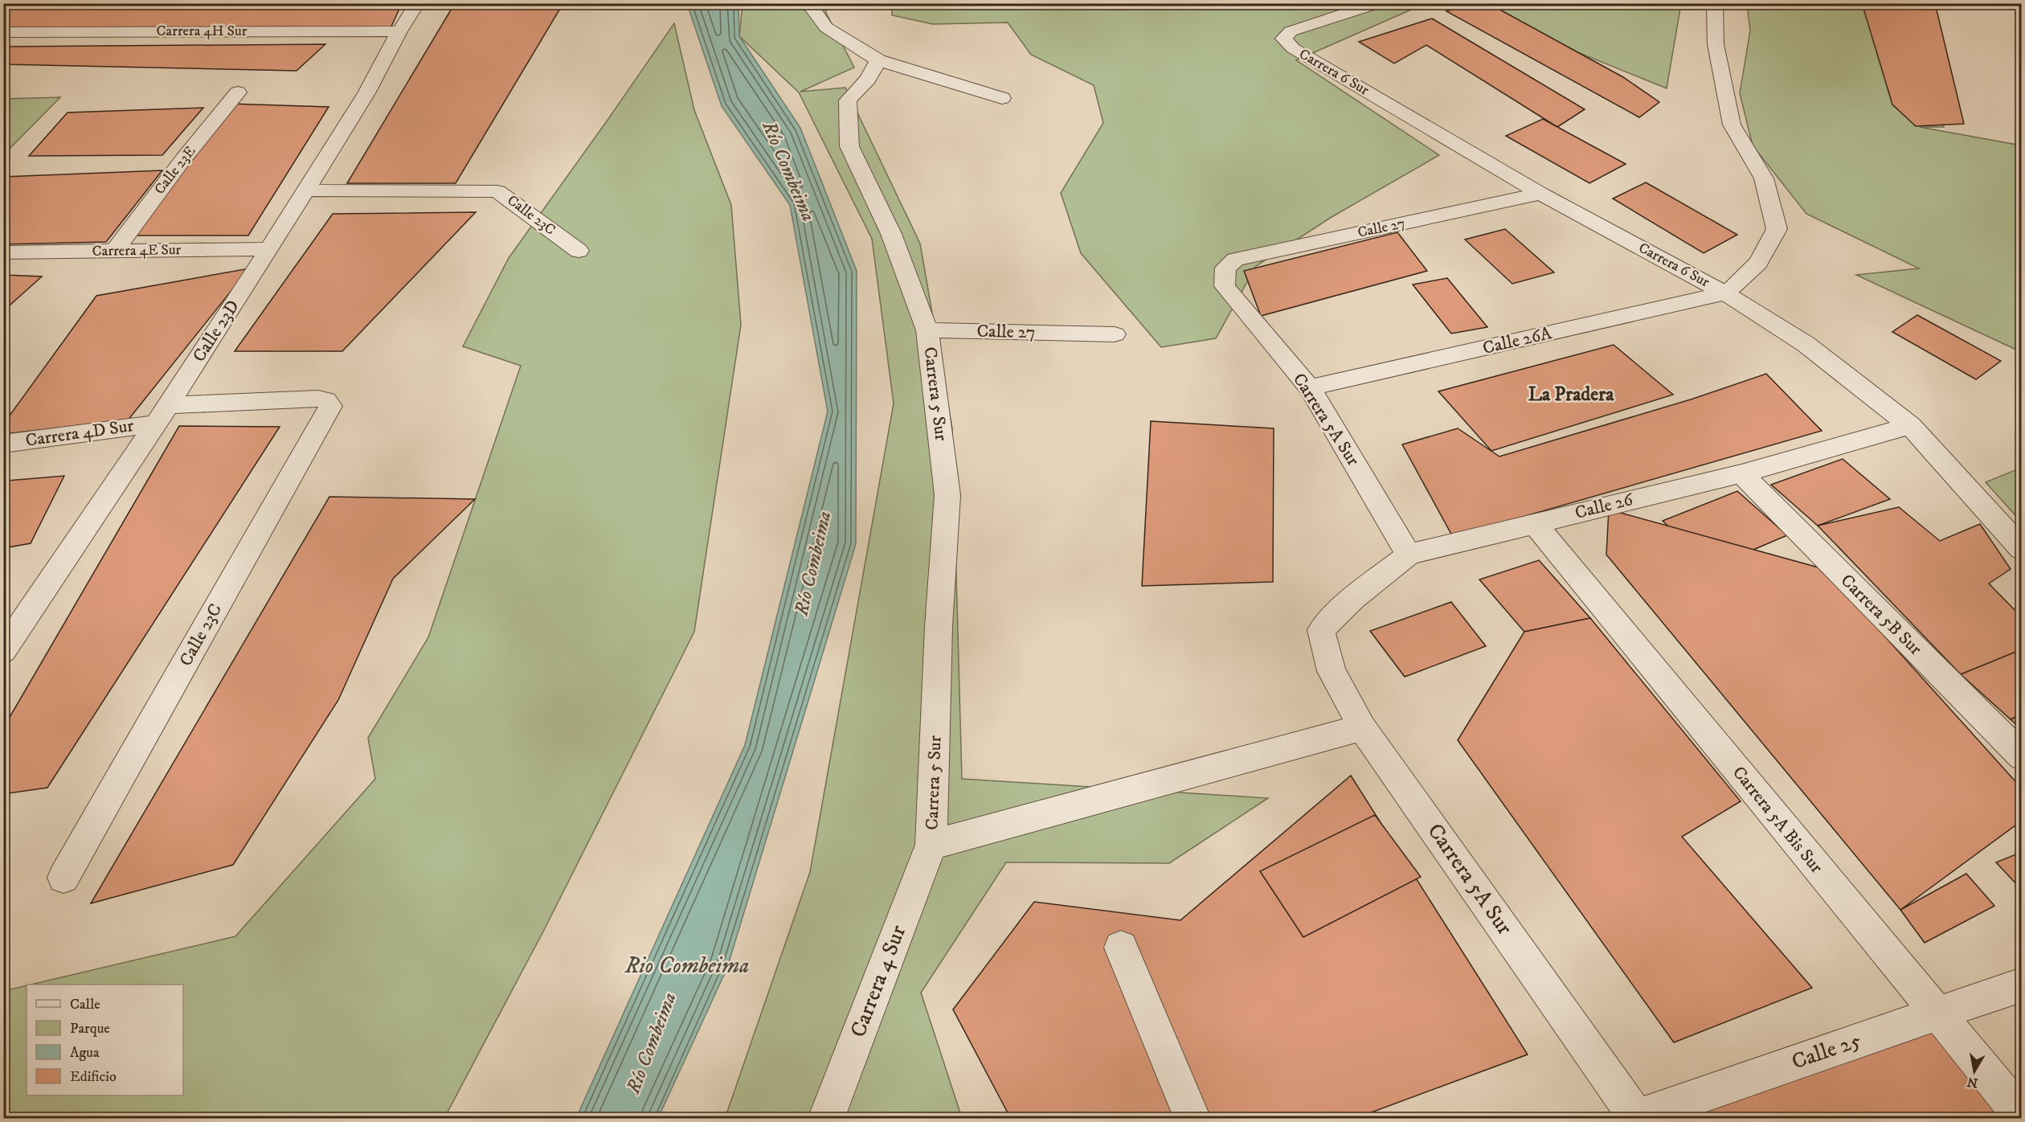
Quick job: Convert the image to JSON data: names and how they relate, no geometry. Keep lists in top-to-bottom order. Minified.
{"streets":{"street":["Carrera 4H Sur","Carrera 6 Sur","Calle 23E","Calle 23C","Calle 27","Carrera 4E Sur","Calle 23D","Calle 26A","Carrera 5 Sur","Carrera 5A Sur","Carrera 4D Sur","Calle 26","Carrera 5B Sur","Carrera 5A Bis Sur","Carrera 4 Sur","Calle 25"]},"crossings":[["Carrera 4H Sur","Calle 23D"],["Carrera 6 Sur","Calle 27"],["Carrera 6 Sur","Calle 26A"],["Carrera 6 Sur","Calle 26"],["Calle 23E","Carrera 4E Sur"],["Calle 23C","Calle 23D"],["Calle 23C","Carrera 4D Sur"],["Calle 27","Carrera 5 Sur"],["Calle 27","Carrera 5A Sur"],["Carrera 4E Sur","Calle 23D"],["Calle 23D","Carrera 4D Sur"],["Calle 26A","Carrera 5A Sur"],["Carrera 5 Sur","Carrera 4 Sur"],["Carrera 5A Sur","Calle 26"],["Carrera 5A Sur","Calle 25"],["Calle 26","Carrera 5B Sur"],["Calle 26","Carrera 5A Bis Sur"],["Carrera 5A Bis Sur","Calle 25"]],"districts":["La Pradera"],"water":["Río Combeima","Rio Combeima"],"legend":["Calle","Parque","Agua","Edificio"],"north":"bottom"}
